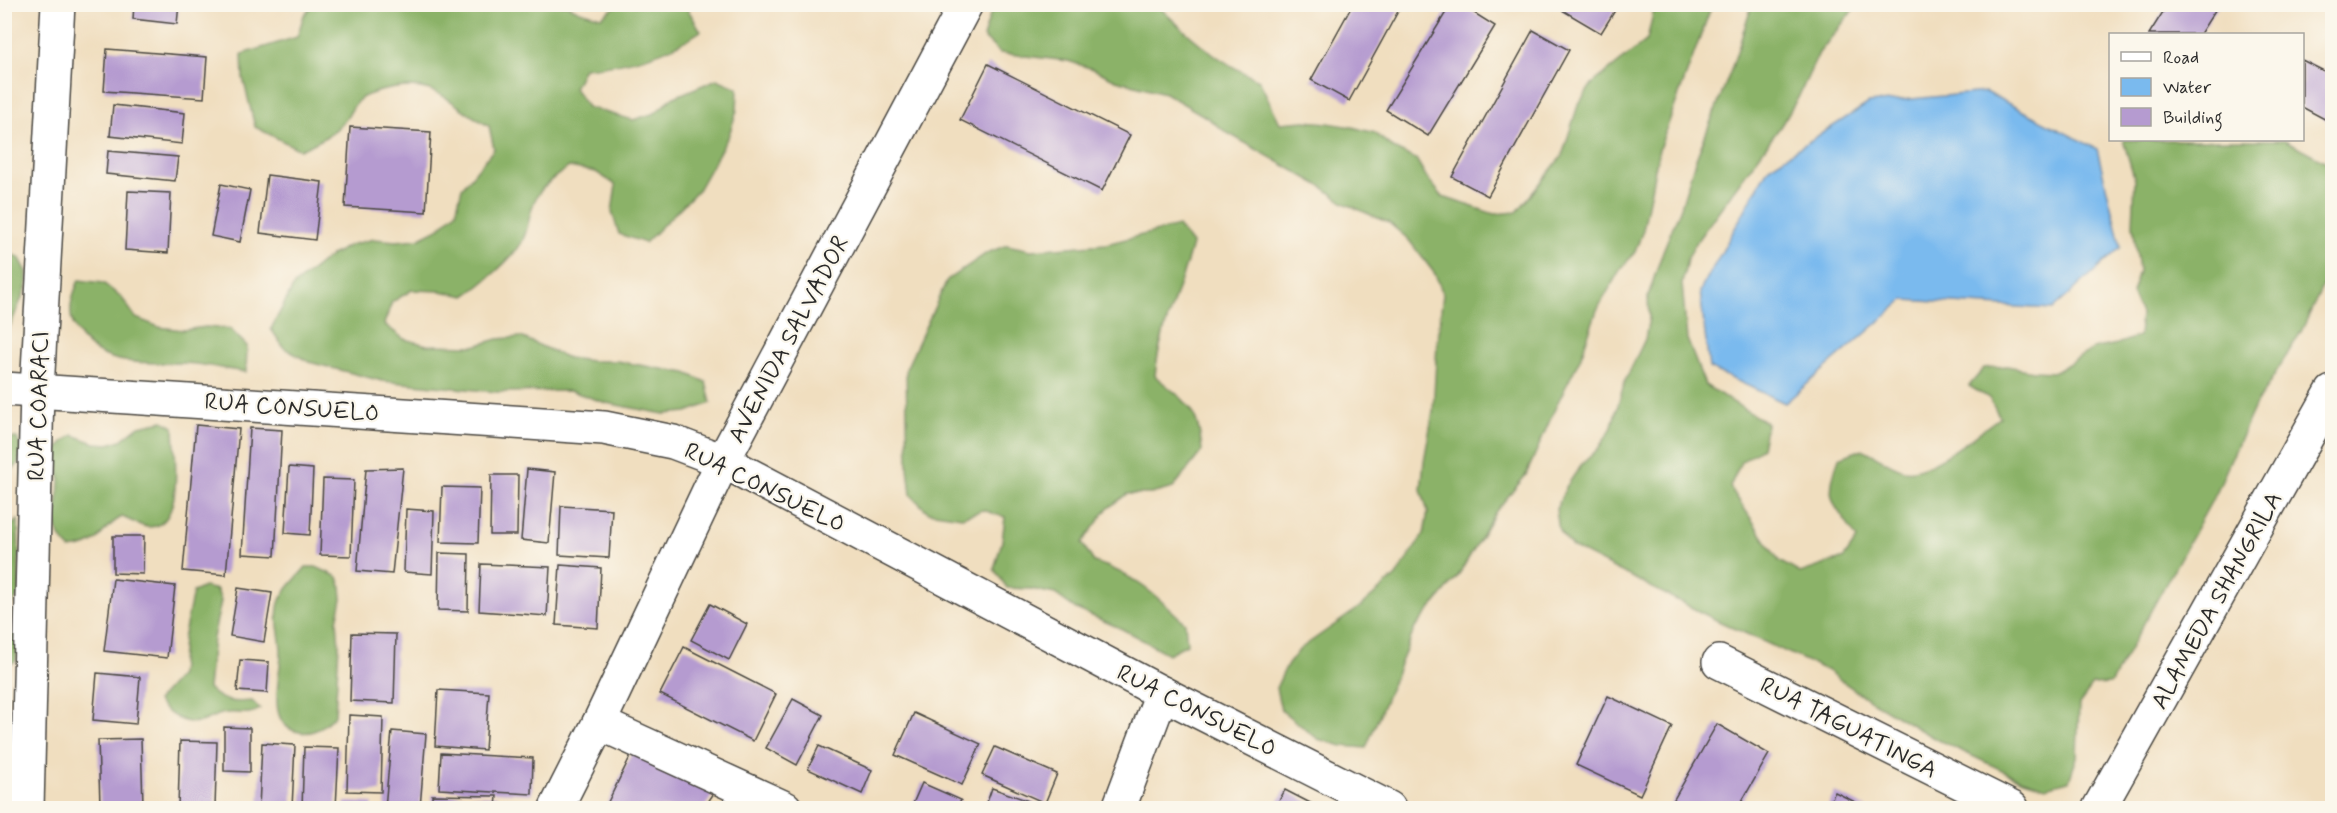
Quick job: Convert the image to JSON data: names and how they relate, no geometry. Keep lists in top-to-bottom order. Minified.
{"streets":{"street":["AVENIDA SALVADOR","RUA COARACI","RUA CONSUELO","ALAMEDA SHANGRILA","RUA TAGUATINGA"]},"crossings":[["AVENIDA SALVADOR","RUA CONSUELO"],["RUA COARACI","RUA CONSUELO"]],"legend":["Road","Water","Building"]}
